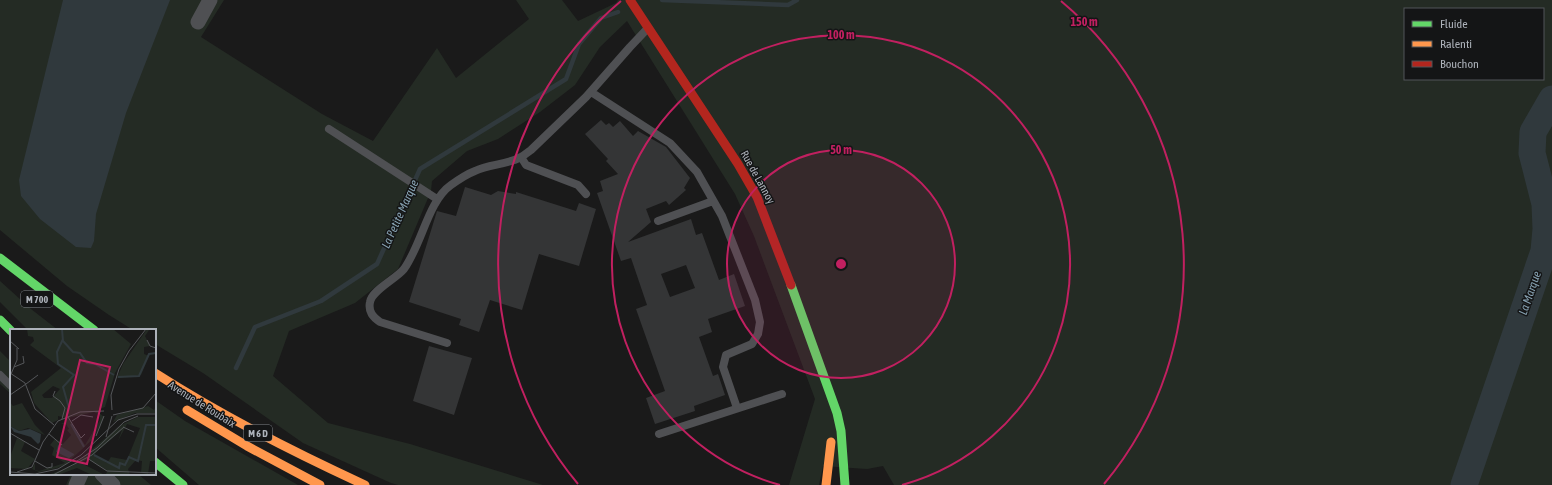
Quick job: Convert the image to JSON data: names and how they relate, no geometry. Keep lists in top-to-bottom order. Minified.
{"streets":{"main road":["Rue de Lannoy","M 700","Avenue de Roubaix","M 6 D"]},"water":["La Petite Marque","La Marque"],"legend":["Fluide","Ralenti","Bouchon"],"rings":["150 m","100 m","50 m"]}
